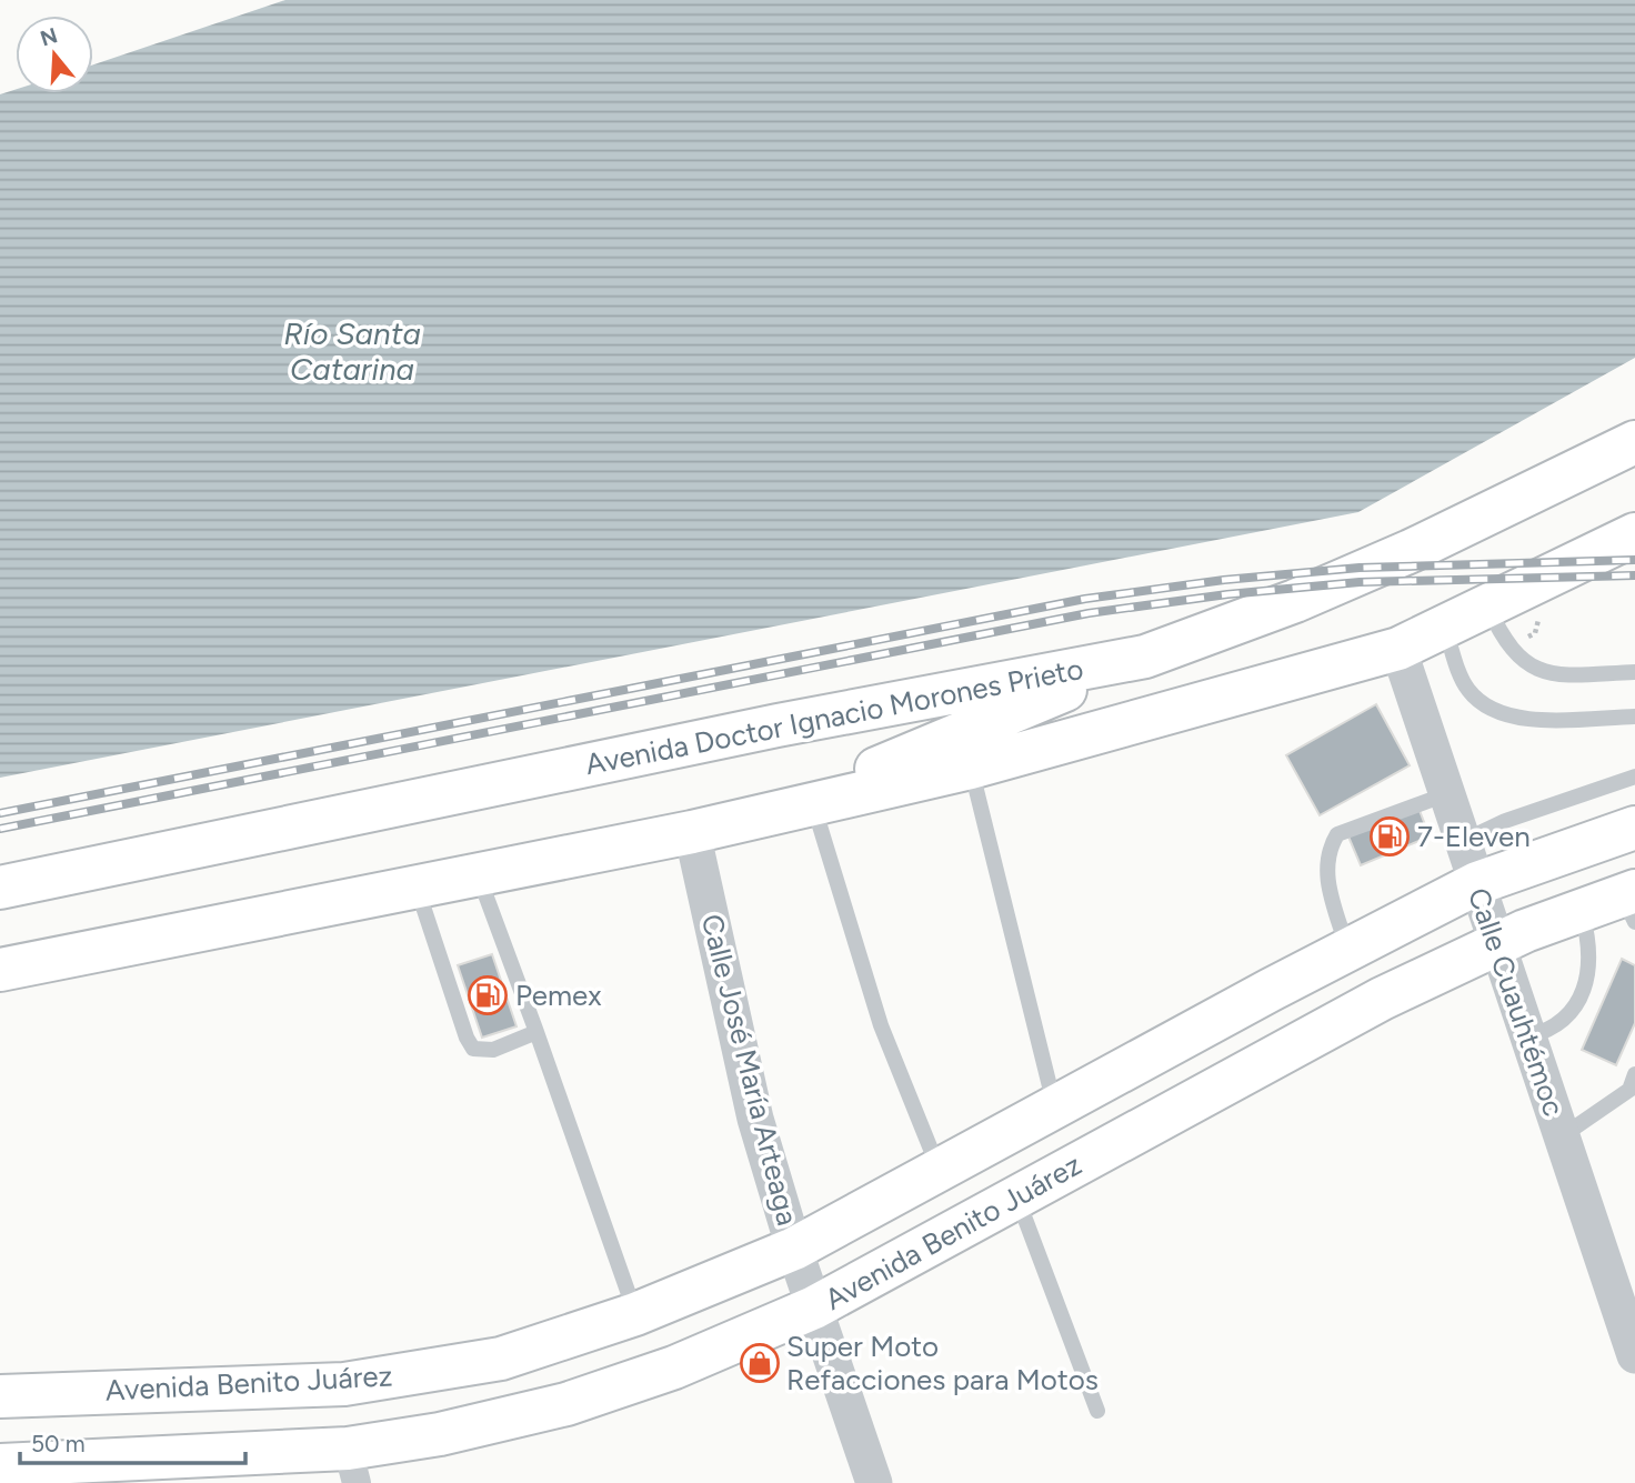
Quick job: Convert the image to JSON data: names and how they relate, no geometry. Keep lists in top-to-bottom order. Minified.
{"streets":{"main road":["Avenida Doctor Ignacio Morones Prieto","Avenida Benito Juárez"],"street":["Calle Cuauhtémoc","Calle José María Arteaga"]},"crossings":[["Calle Cuauhtémoc","Avenida Benito Juárez"],["Calle José María Arteaga","Avenida Benito Juárez"]],"water":["Río Santa Catarina"],"places":{"fuel station":["7-Eleven","Pemex"],"shop":["Super Moto Refacciones para Motos"]},"scale_bar":"50 m","north":"top"}
